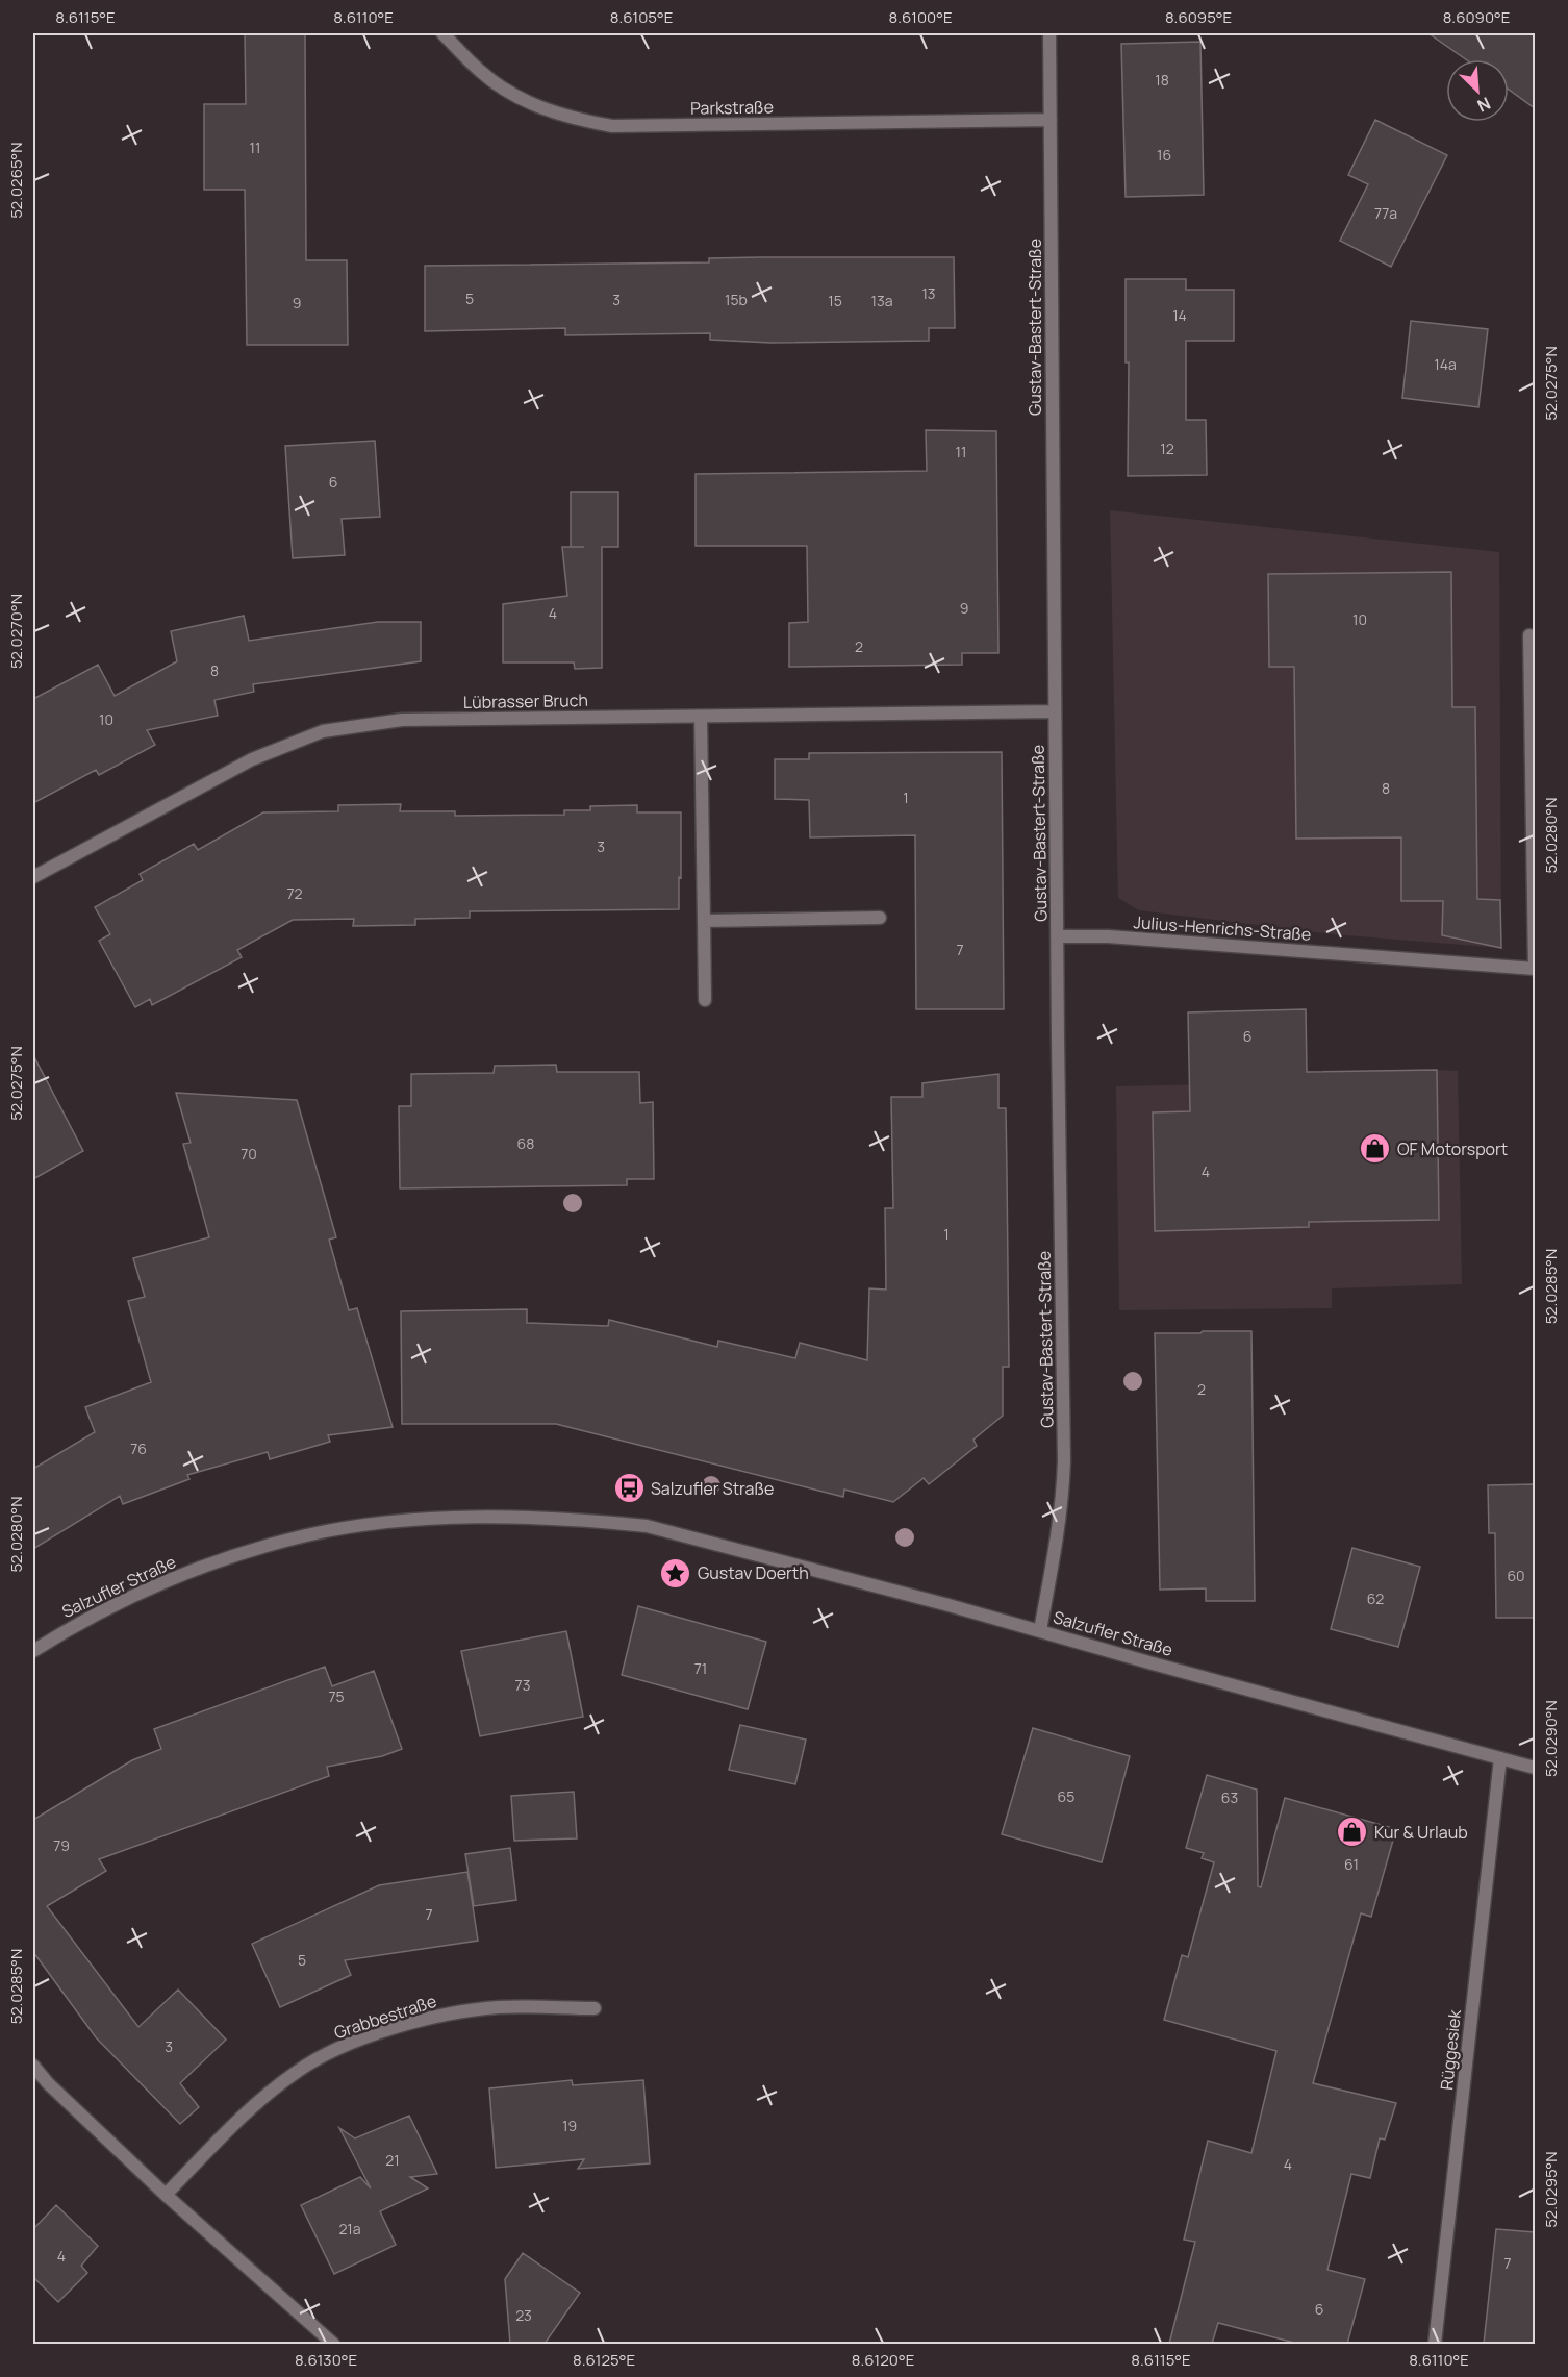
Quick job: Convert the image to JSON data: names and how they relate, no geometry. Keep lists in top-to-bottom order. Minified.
{"streets":{"street":["Parkstraße","Gustav-Bastert-Straße","Lübrasser Bruch","Julius-Henrichs-Straße","Salzufler Straße","Grabbestraße","Rüggesiek"]},"crossings":[["Parkstraße","Gustav-Bastert-Straße"],["Gustav-Bastert-Straße","Lübrasser Bruch"],["Gustav-Bastert-Straße","Julius-Henrichs-Straße"],["Gustav-Bastert-Straße","Salzufler Straße"],["Salzufler Straße","Rüggesiek"]],"places":{"shop":["OF Motorsport","Kur & Urlaub"],"bus stop":["Salzufler Straße"],"place":["Gustav Doerth"]},"house_numbers":["18","11","16","77a","13","5","3","15b","15","13a","9","14","14a","12","11","6","9","4","10","2","8","10","8","1","3","72","7","6","68","70","4","1","2","76","60","62","71","73","75","65","63","79","61","7","5","3","19","21","4","21a","4","7","6","23"],"north":"bottom right","coordinates":["8.6115°E","8.6110°E","8.6105°E","8.6100°E","8.6095°E","8.6090°E","52.0265°N","52.0275°N","52.0270°N","52.0280°N","52.0285°N","52.0290°N","52.0295°N","8.6130°E","8.6125°E","8.6120°E"]}
